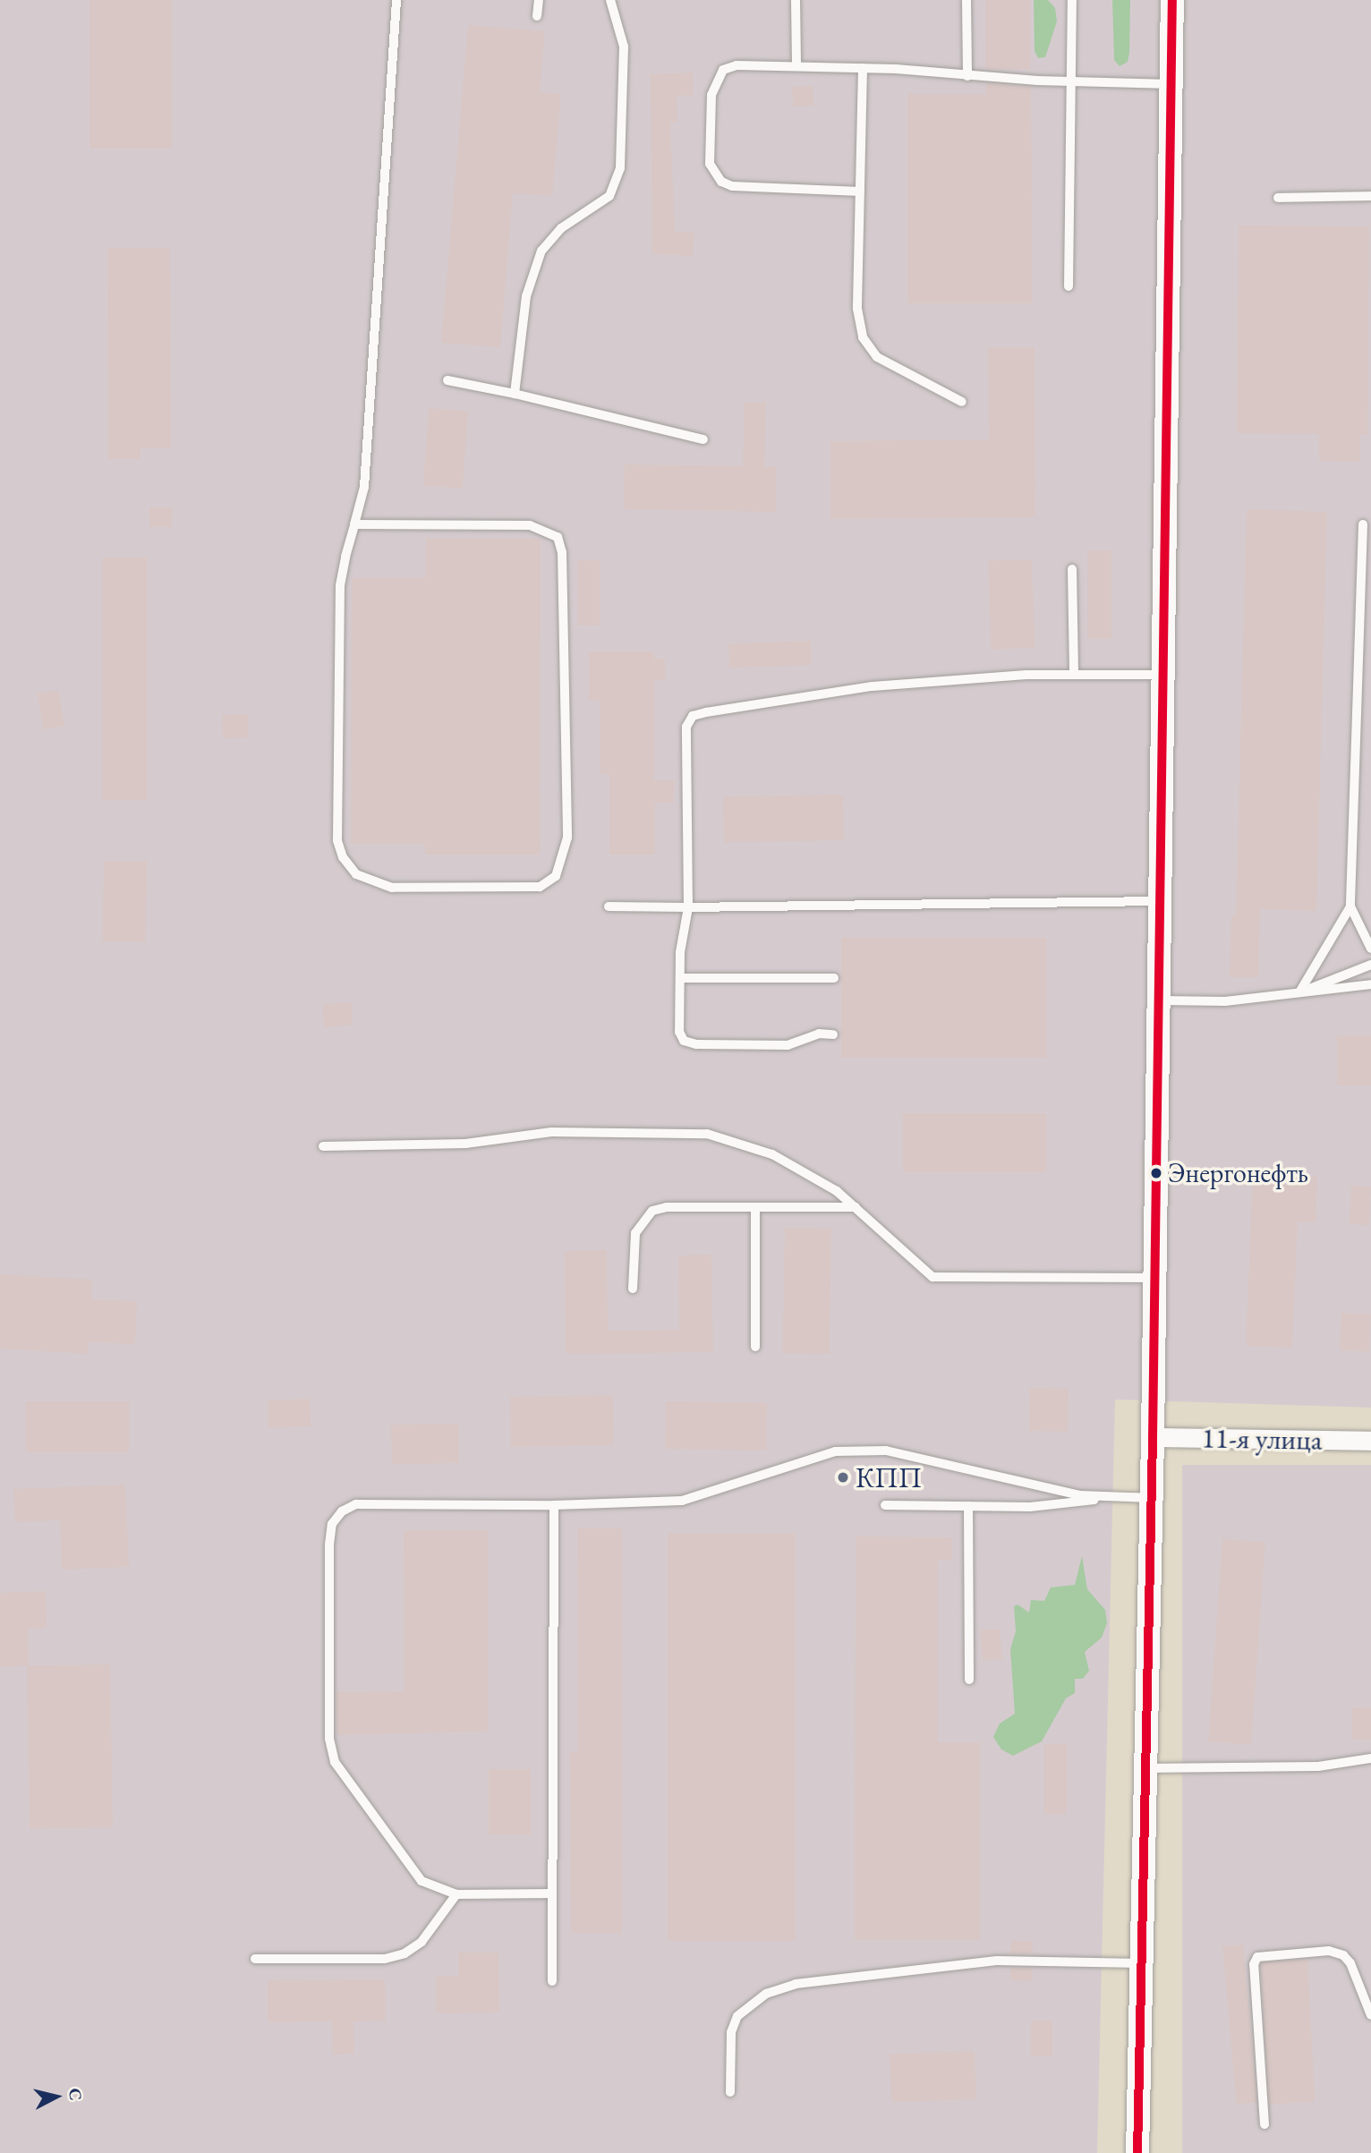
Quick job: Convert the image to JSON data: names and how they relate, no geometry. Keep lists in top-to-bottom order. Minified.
{"streets":{"street":["11-я улица"]},"places":["Энергонефть","КПП"],"north":"right"}
